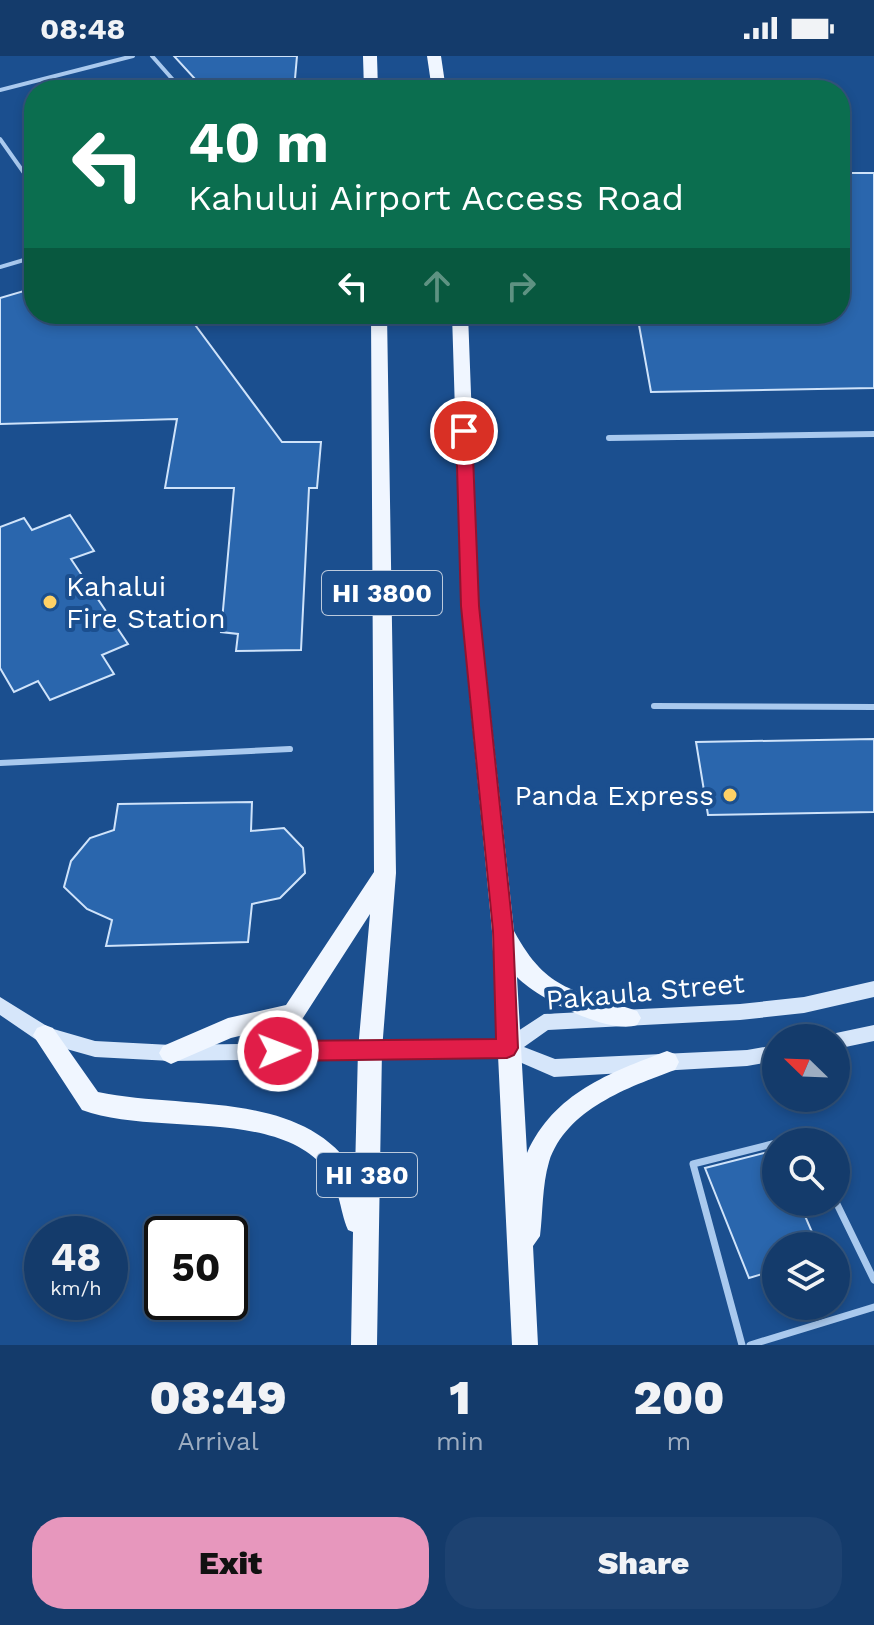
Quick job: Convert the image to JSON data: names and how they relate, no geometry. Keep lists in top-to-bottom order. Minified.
{"streets":{"main road":["HI 3800","HI 380"],"street":["Pakaula Street"]},"crossings":[["HI 3800","Pakaula Street"],["HI 3800","HI 380"]],"places":["Kahalui Fire Station","Panda Express"],"north":"top left","page":{"status":"08:48","turn":["40 m","Kahului Airport Access Road"],"speed":"48 km/h","limit":"50","eta":["08:49","Arrival","1","min","200","m"],"buttons":["Exit","Share"]}}
